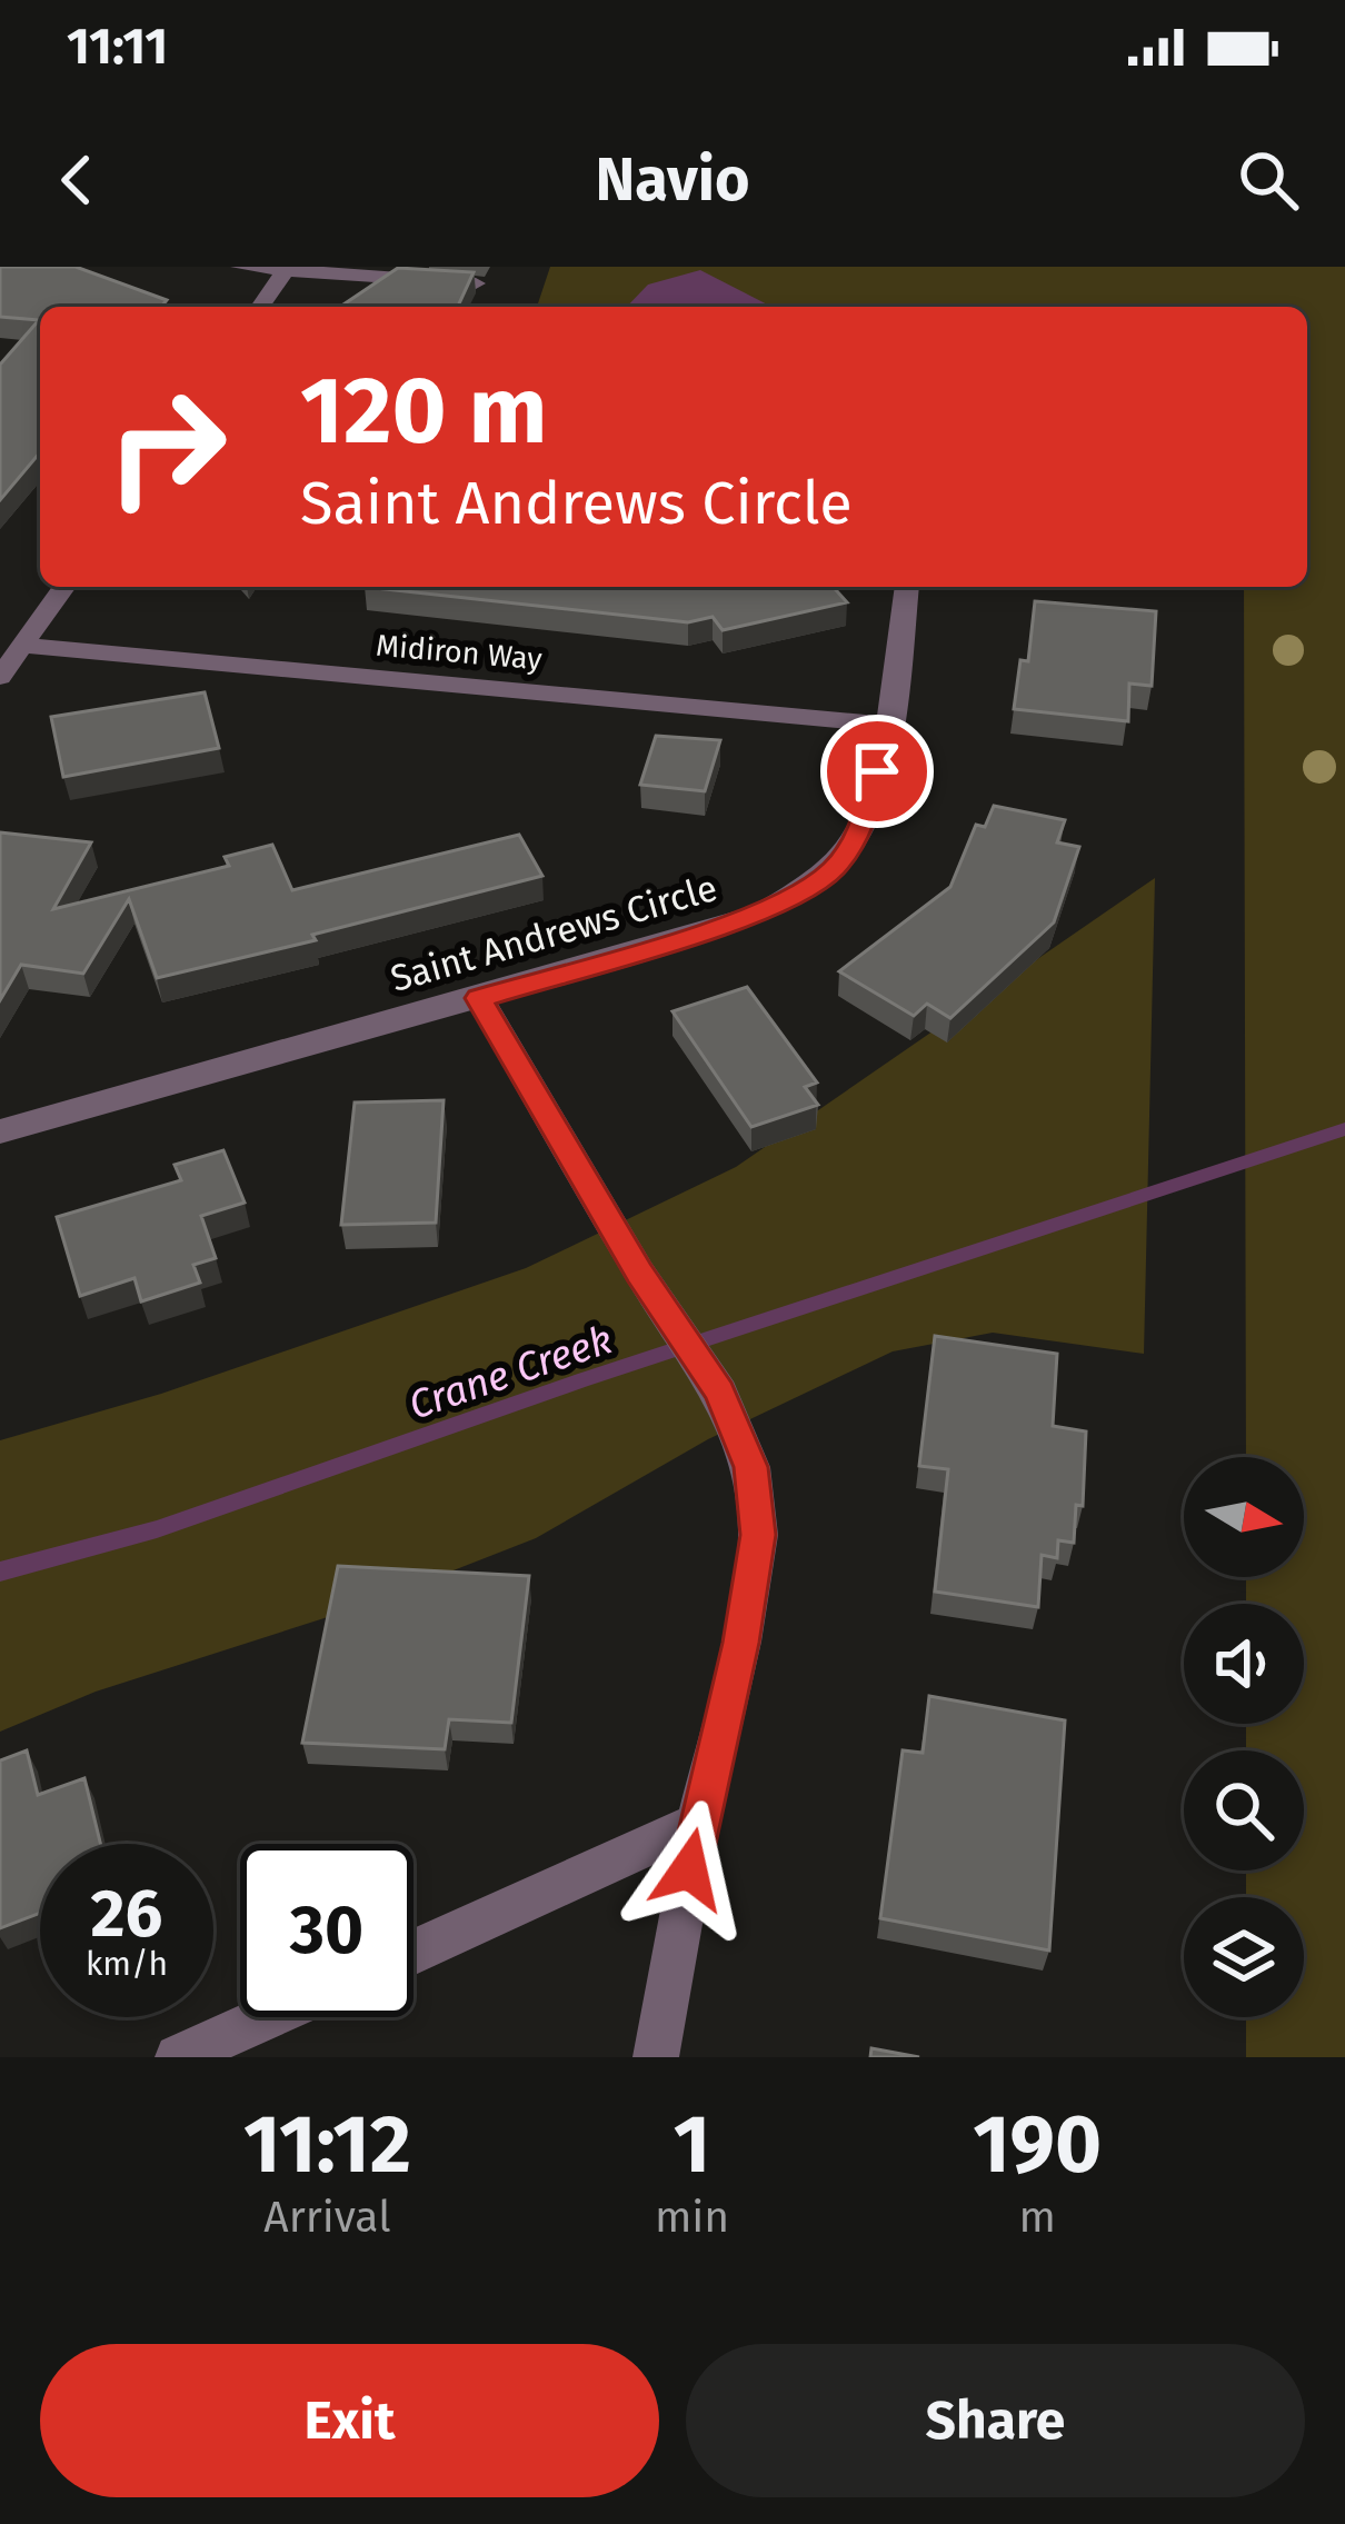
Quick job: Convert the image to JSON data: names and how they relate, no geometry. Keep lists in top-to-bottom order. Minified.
{"streets":{"street":["Midiron Way","Saint Andrews Circle"]},"crossings":[["Midiron Way","Saint Andrews Circle"]],"water":["Crane Creek"],"north":"right","page":{"status":"11:11","header":"Navio","turn":["120 m","Saint Andrews Circle"],"speed":"26 km/h","limit":"30","eta":["11:12","Arrival","1","min","190","m"],"buttons":["Exit","Share"]}}
